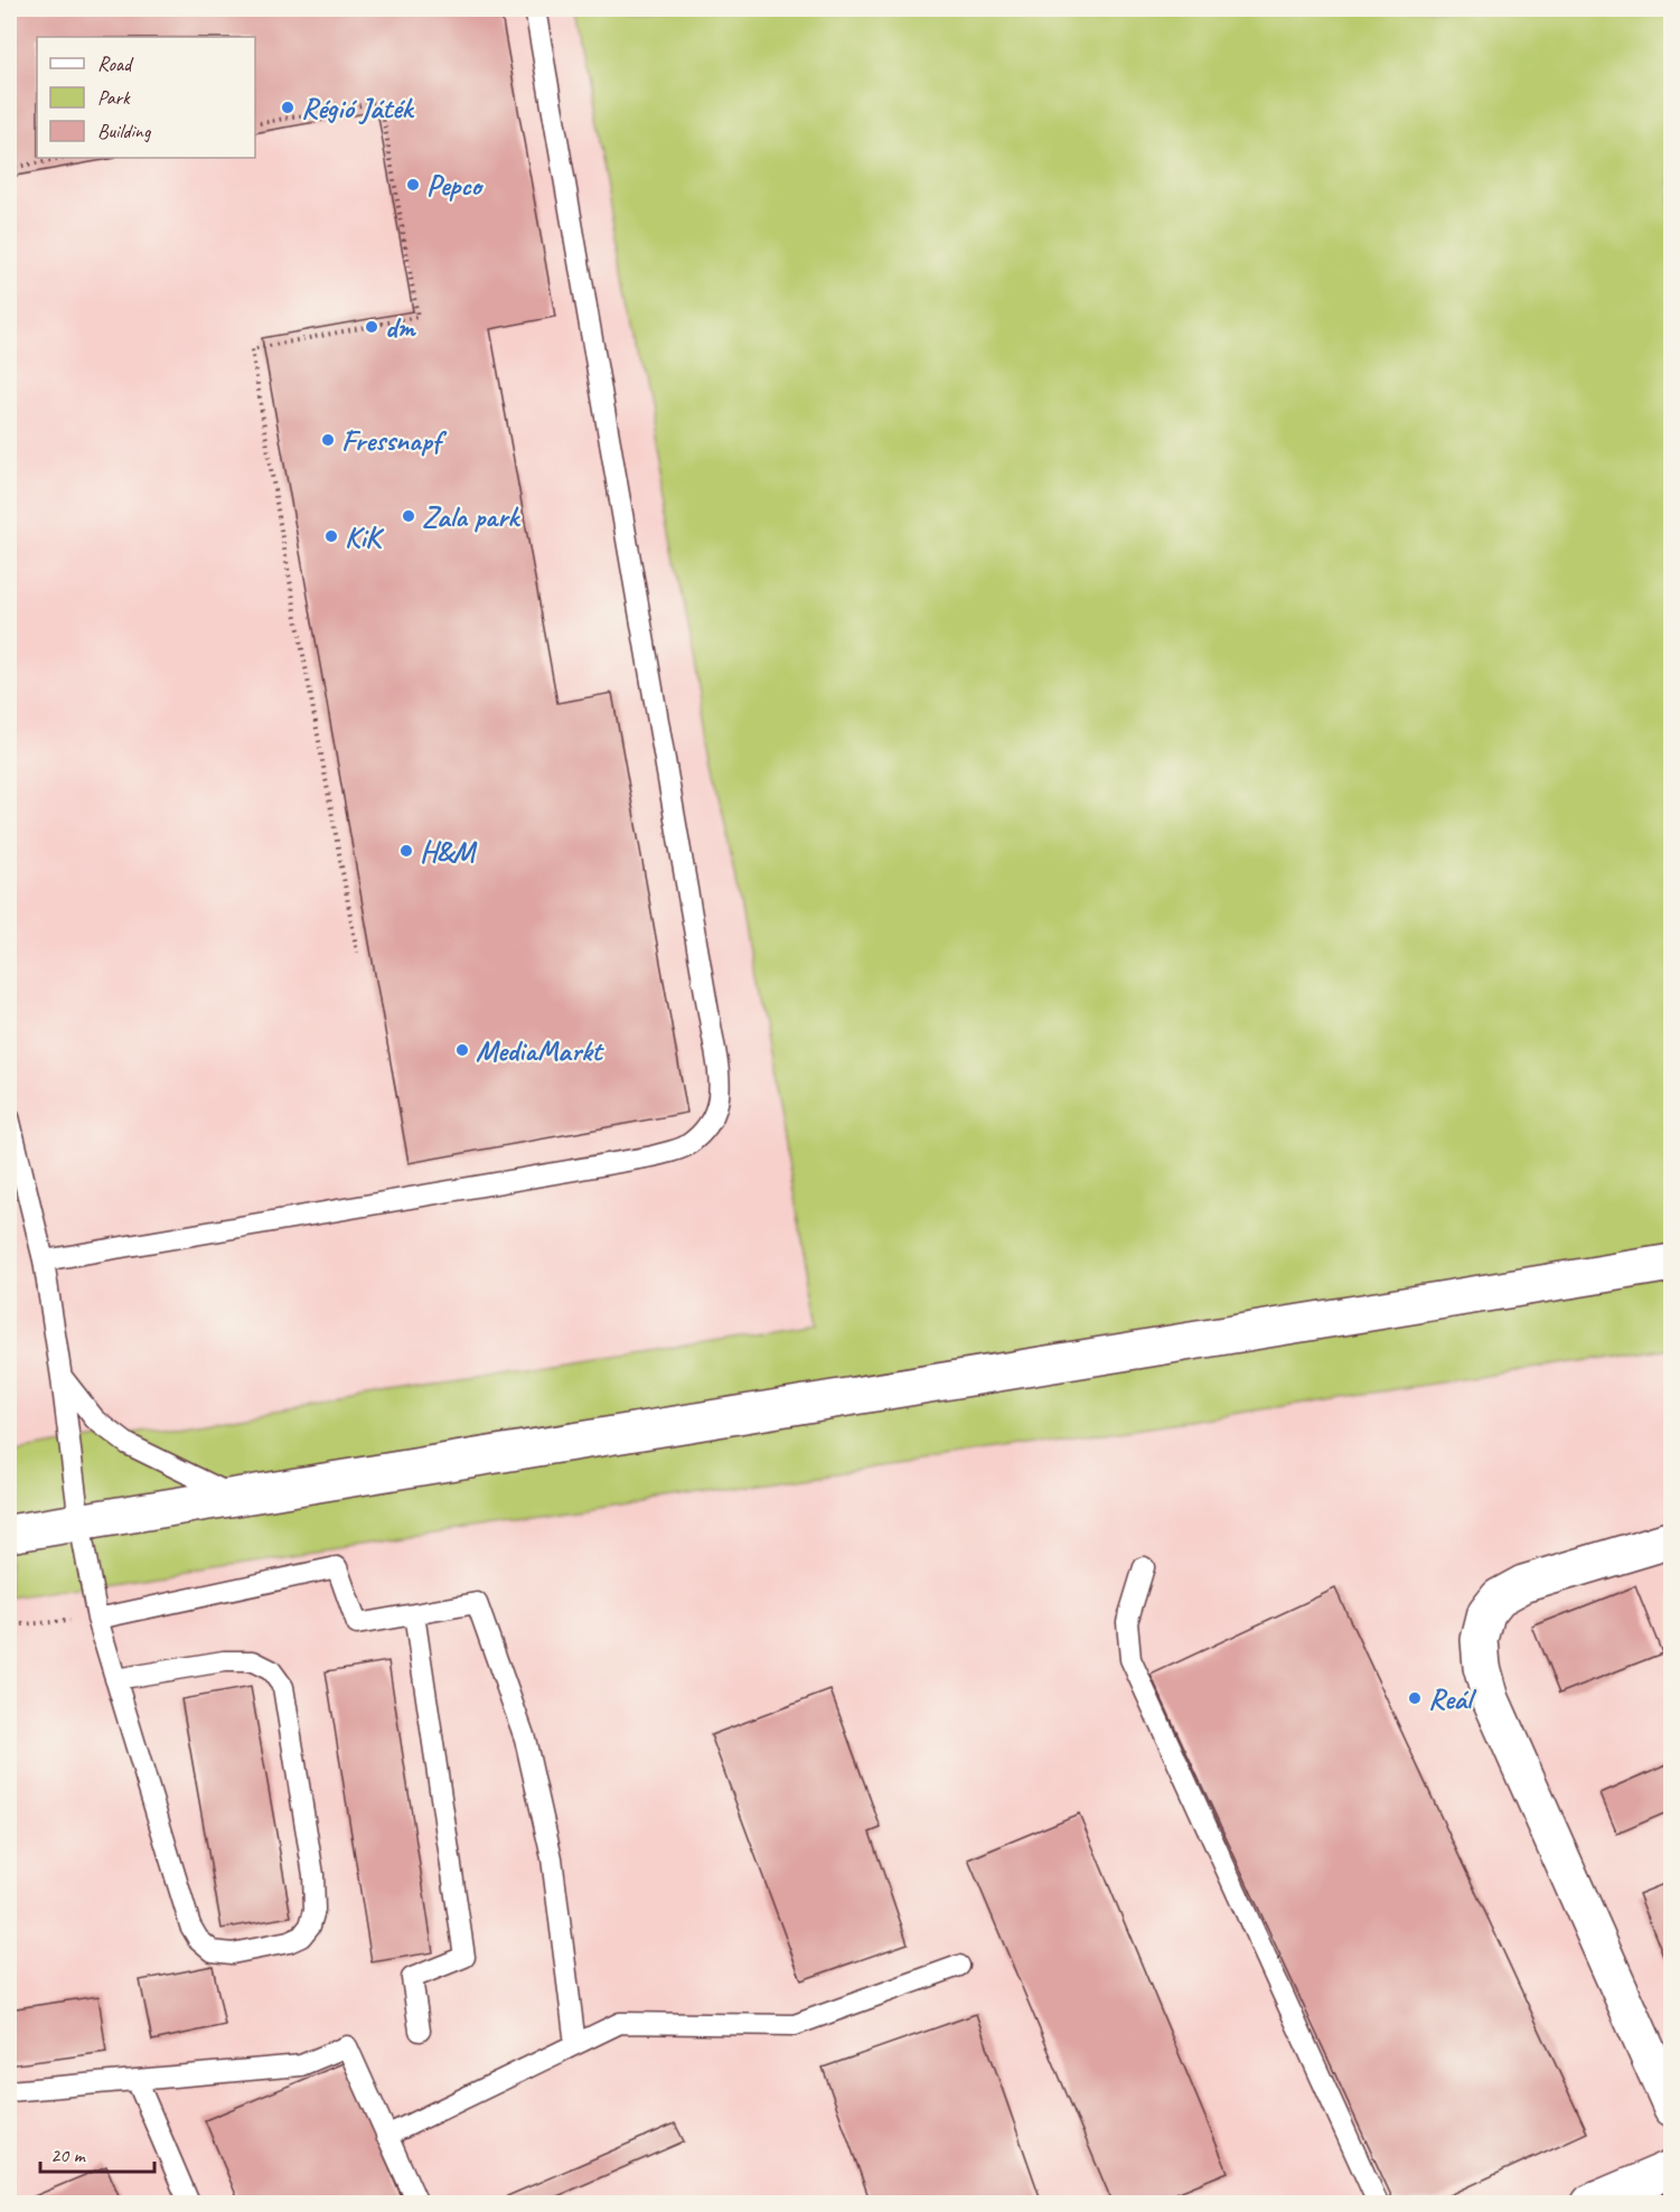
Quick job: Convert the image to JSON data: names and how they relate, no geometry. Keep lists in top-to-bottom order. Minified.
{"places":["Régió Játék","Pepco","dm","Fressnapf","Zala park","KiK","H&M","MediaMarkt","Reál"],"legend":["Road","Park","Building"],"scale_bar":"20 m"}
